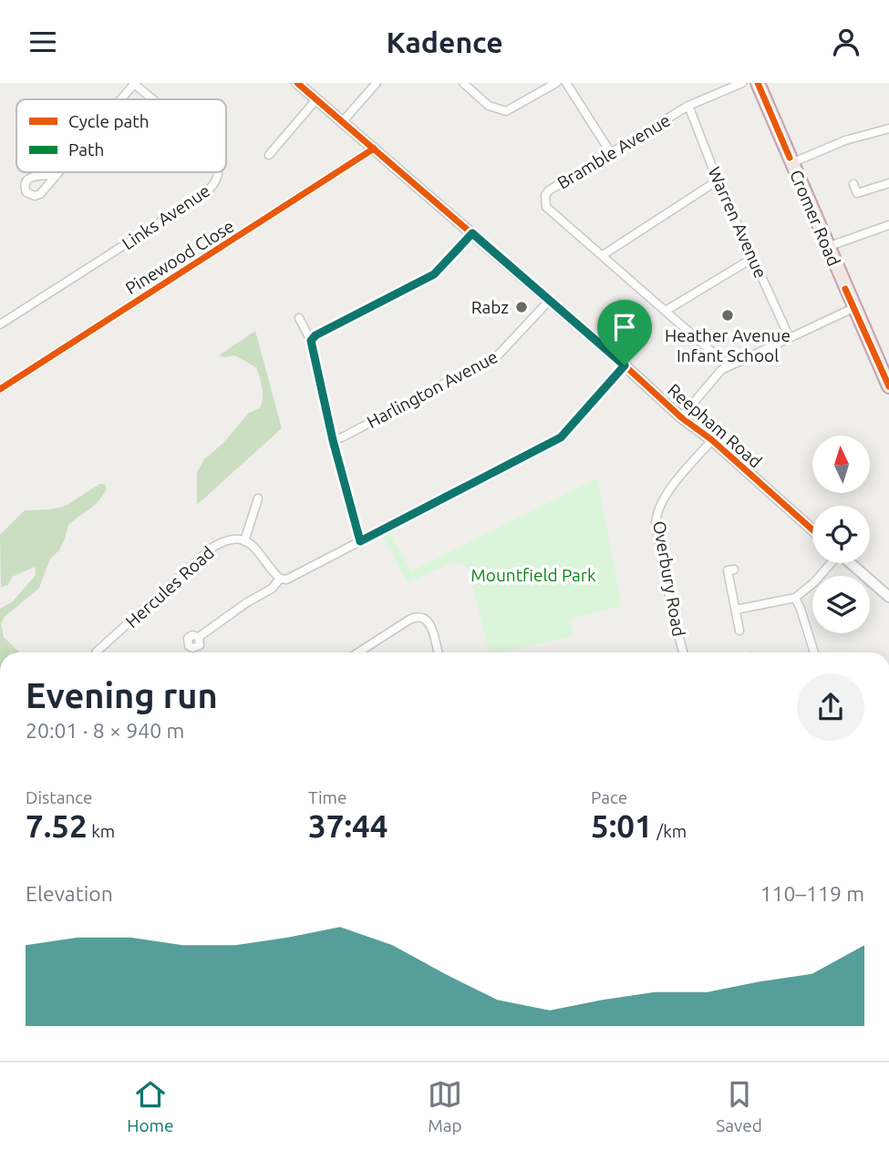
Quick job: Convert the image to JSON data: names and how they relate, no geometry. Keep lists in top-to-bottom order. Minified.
{"streets":{"highway":["Cromer Road"],"street":["Bramble Avenue","Links Avenue","Warren Avenue","Pinewood Close","Harlington Avenue","Reepham Road","Overbury Road","Hercules Road"]},"crossings":[["Bramble Avenue","Warren Avenue"],["Pinewood Close","Reepham Road"],["Harlington Avenue","Reepham Road"],["Reepham Road","Overbury Road"]],"parks":["Mountfield Park"],"places":["Rabz","Heather Avenue Infant School"],"legend":["Cycle path","Path"],"north":"top","page":{"header":"Kadence","heading":["Evening run","20:01 · 8 × 940 m"],"stats":[["Distance","7.52 km"],["Time","37:44"],["Pace","5:01 /km"]],"chart":["Elevation","110–119 m"],"tabs":["Home","Map","Saved"]}}
